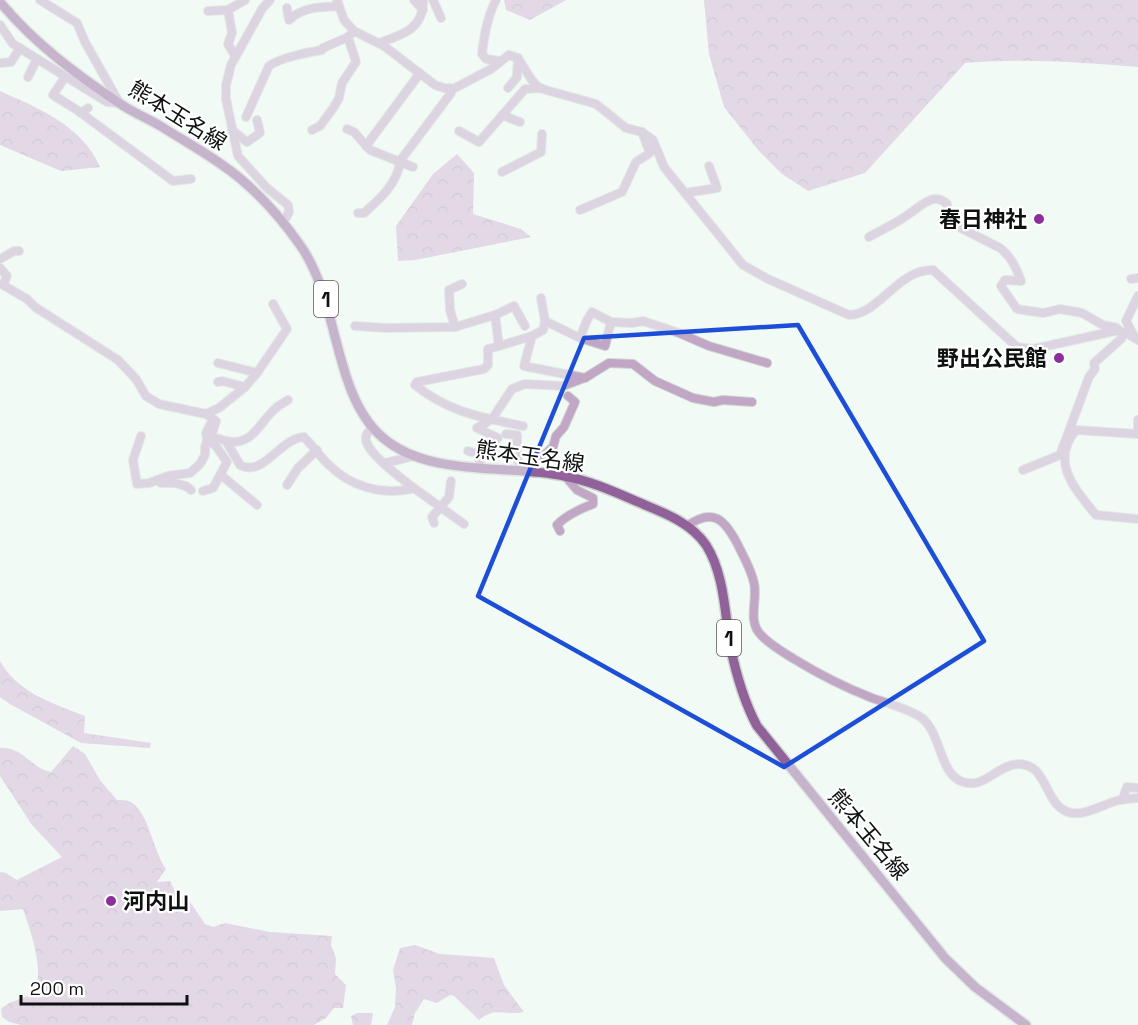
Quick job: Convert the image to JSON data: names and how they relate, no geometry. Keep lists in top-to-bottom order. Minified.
{"streets":{"main road":["熊本玉名線","1"]},"places":["春日神社","野出公民館","河内山"],"scale_bar":"200 m"}
